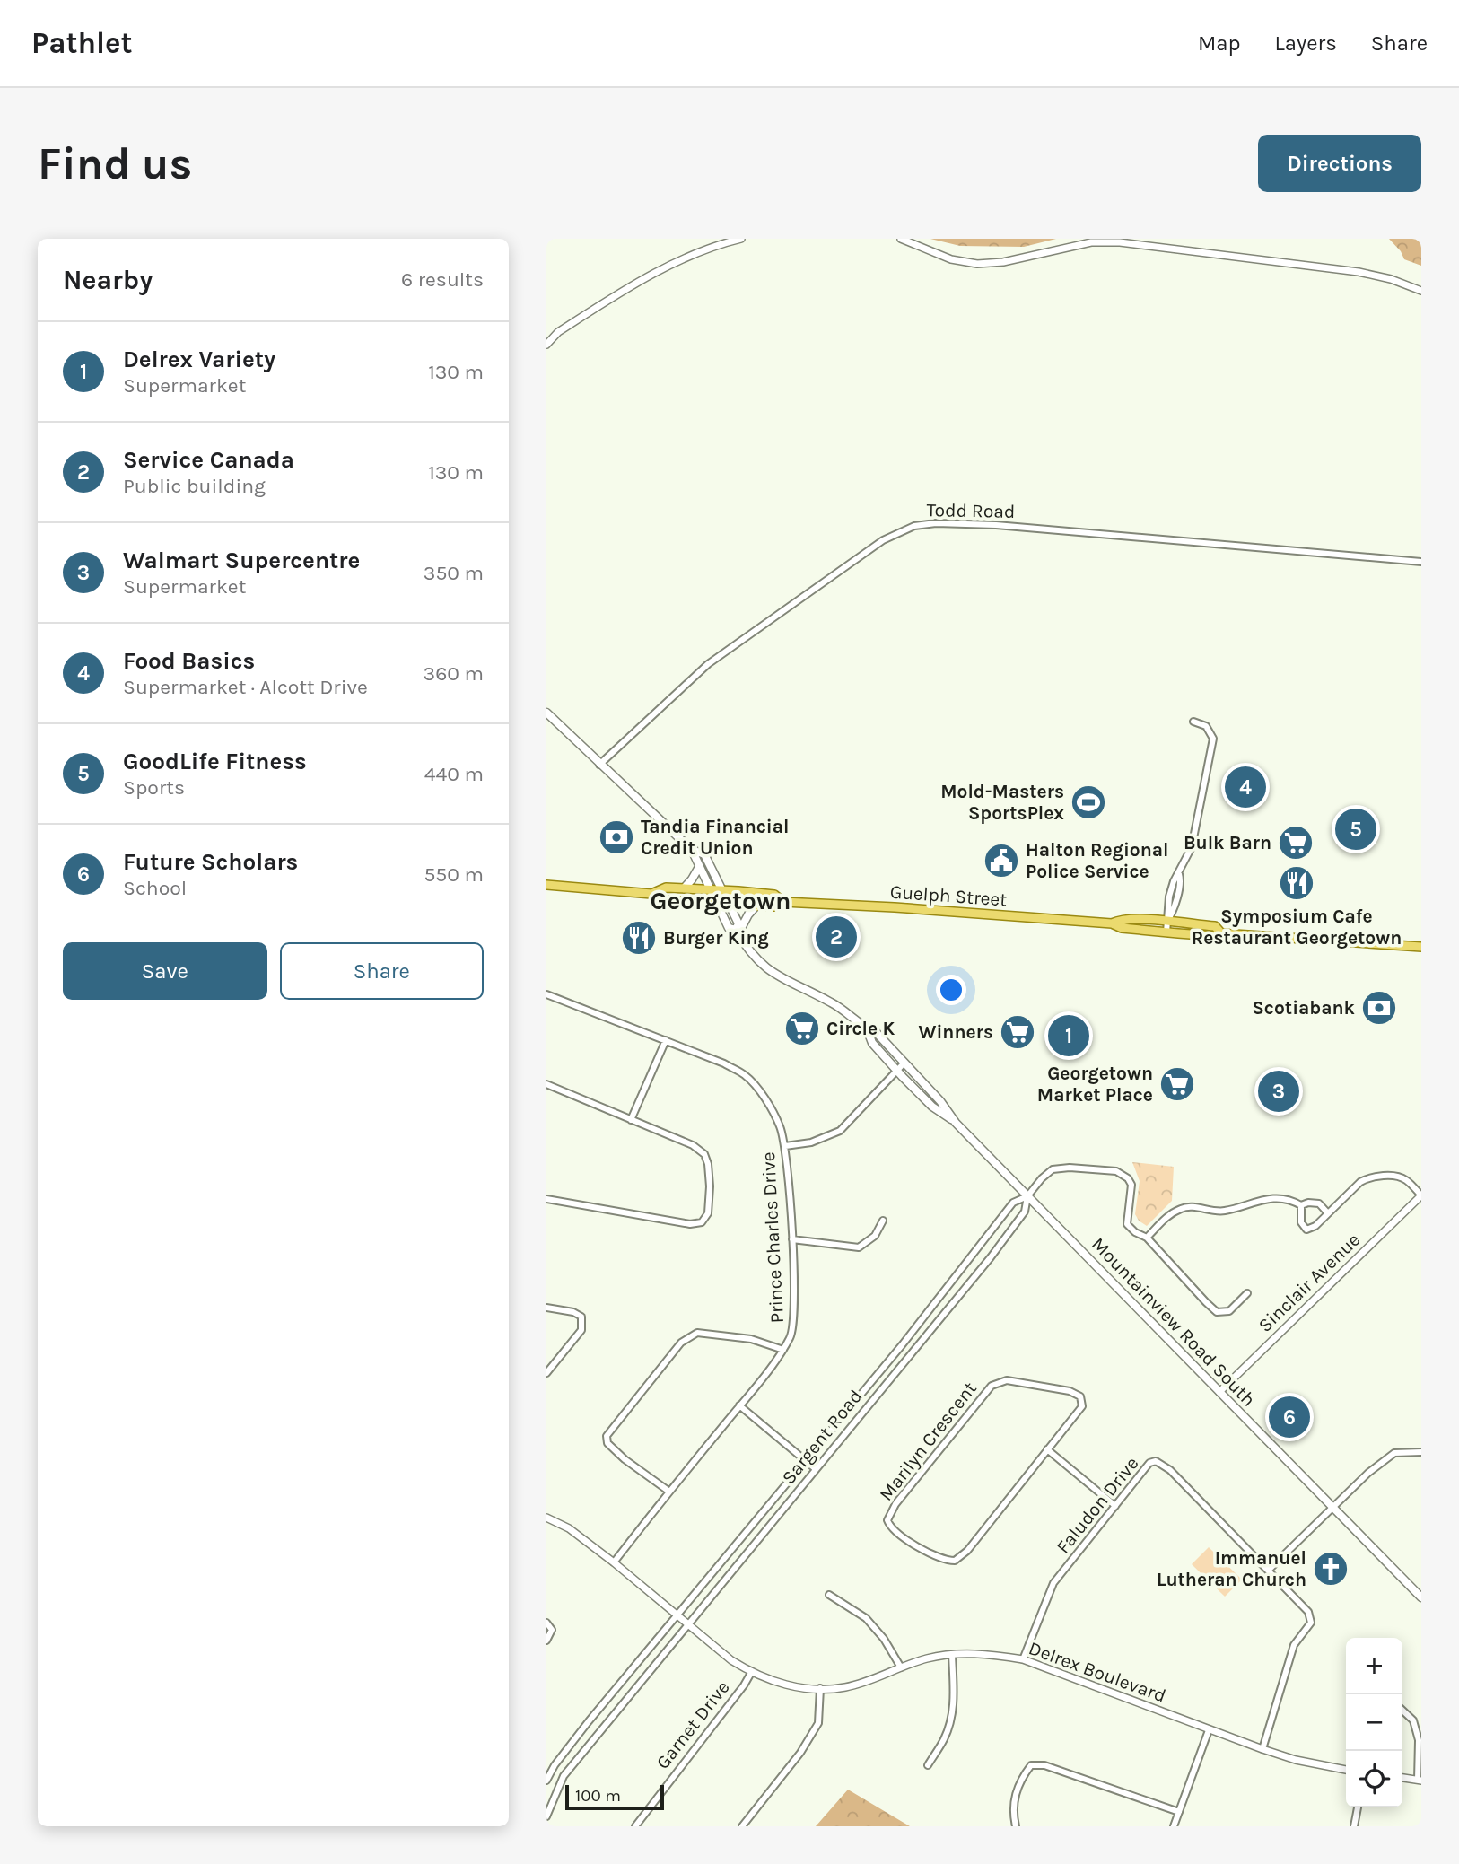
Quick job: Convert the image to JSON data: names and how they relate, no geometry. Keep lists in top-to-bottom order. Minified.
{"streets":{"main road":["Guelph Street","Mountainview Road South"],"street":["Todd Road","Prince Charles Drive","Sinclair Avenue","Sargent Road","Marilyn Crescent","Faludon Drive","Delrex Boulevard","Garnet Drive"]},"crossings":[["Todd Road","Mountainview Road South"],["Guelph Street","Mountainview Road South"],["Prince Charles Drive","Delrex Boulevard"],["Sinclair Avenue","Mountainview Road South"],["Mountainview Road South","Sargent Road"],["Sargent Road","Delrex Boulevard"],["Faludon Drive","Delrex Boulevard"],["Delrex Boulevard","Garnet Drive"]],"districts":["Georgetown"],"places":{"sports":["Mold-Masters SportsPlex"],"bank":["Tandia Financial Credit Union","Scotiabank"],"supermarket":["Bulk Barn","Circle K","Winners","Georgetown Market Place"],"public building":["Halton Regional Police Service"],"restaurant":["Symposium Cafe Restaurant Georgetown","Burger King"],"church":["Immanuel Lutheran Church"]},"scale_bar":"100 m","page":{"header":"Pathlet","nav":["Map","Layers","Share"],"buttons":["Directions",["Save","Share"]],"title":"Find us","heading":["Nearby","6 results"],"list":[{"mark":"1","name":"Delrex Variety","note":"Supermarket","value":"130 m"},{"mark":"2","name":"Service Canada","note":"Public building","value":"130 m"},{"mark":"3","name":"Walmart Supercentre","note":"Supermarket","value":"350 m"},{"mark":"4","name":"Food Basics","note":"Supermarket · Alcott Drive","value":"360 m"},{"mark":"5","name":"GoodLife Fitness","note":"Sports","value":"440 m"},{"mark":"6","name":"Future Scholars","note":"School","value":"550 m"}],"pins":["4","5","2","1","3","6"],"map_buttons":["+","−"],"scale":"100 m"}}
